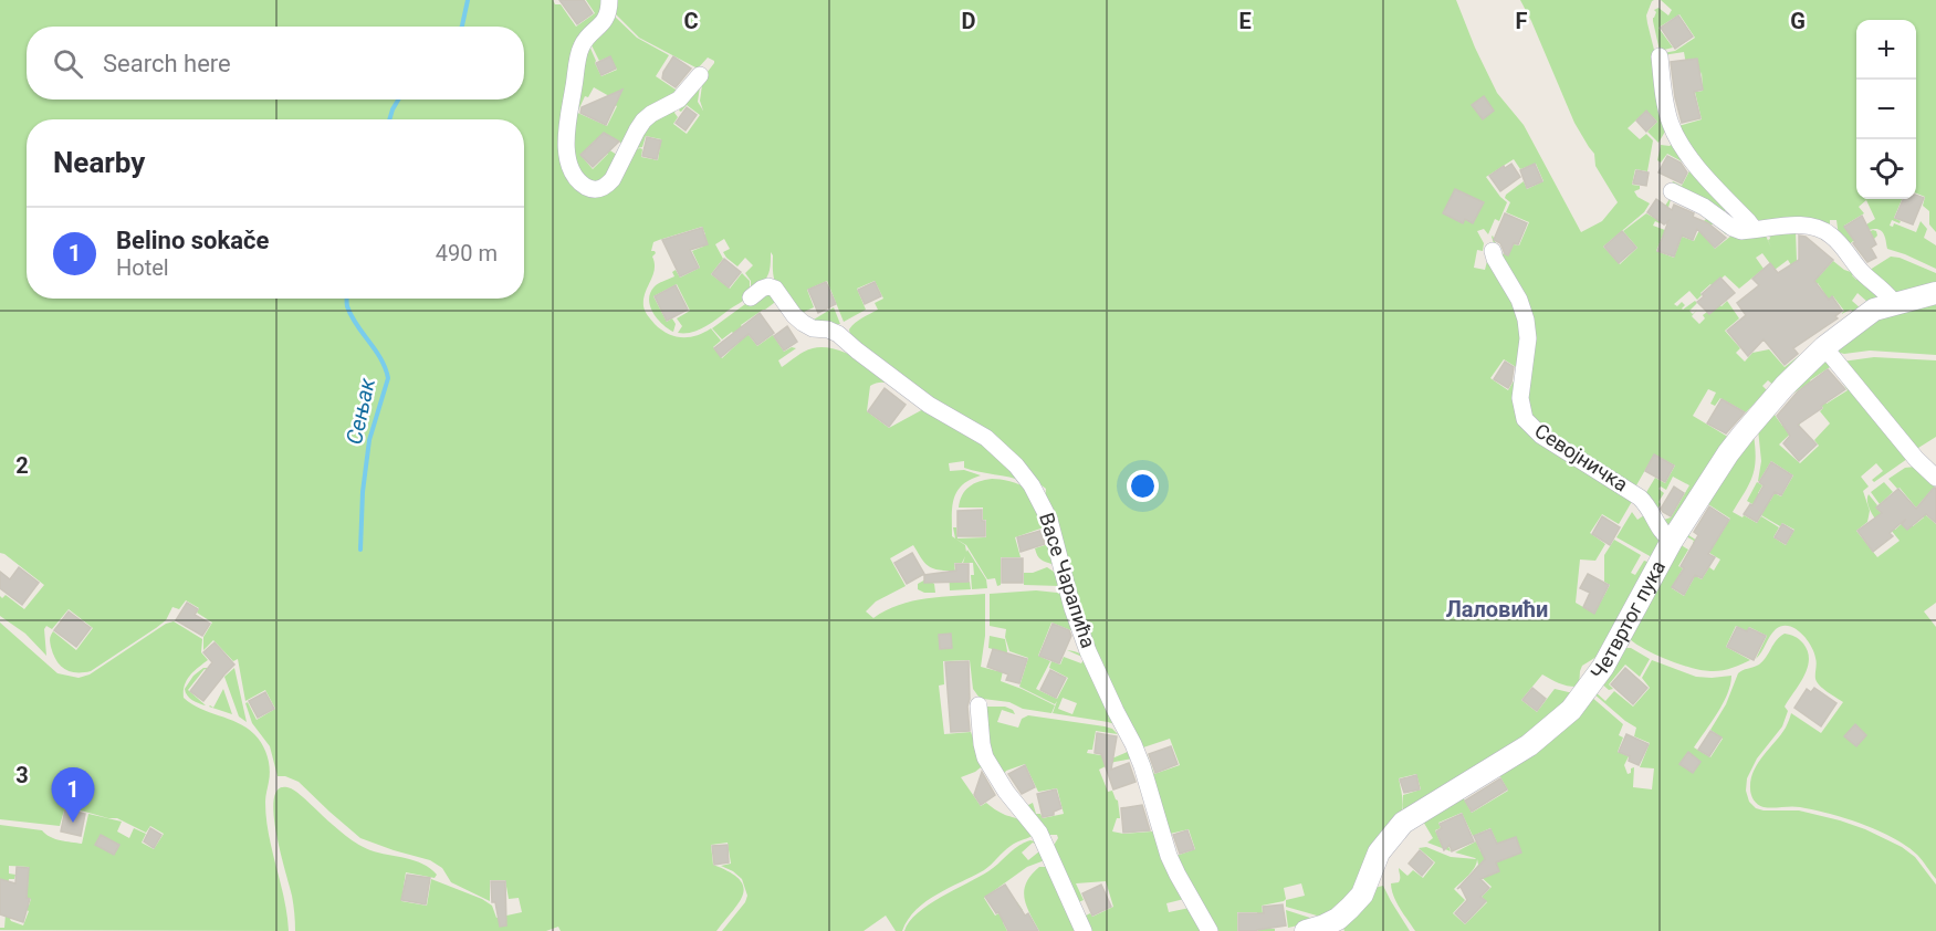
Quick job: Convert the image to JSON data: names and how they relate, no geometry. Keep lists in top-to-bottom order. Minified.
{"streets":{"street":["Севојничка","Васе Чарапића","Четвртог пука"]},"crossings":[["Севојничка","Четвртог пука"]],"districts":["Лаловићи"],"water":["Сењак"],"page":{"map_buttons":["+","−"],"search":"Search here","heading":"Nearby","list":[{"mark":"1","name":"Belino sokače","note":"Hotel","value":"490 m"}],"pins":"1"},"grid":{"columns":["C","D","E","F","G"],"rows":["2","3"]}}
